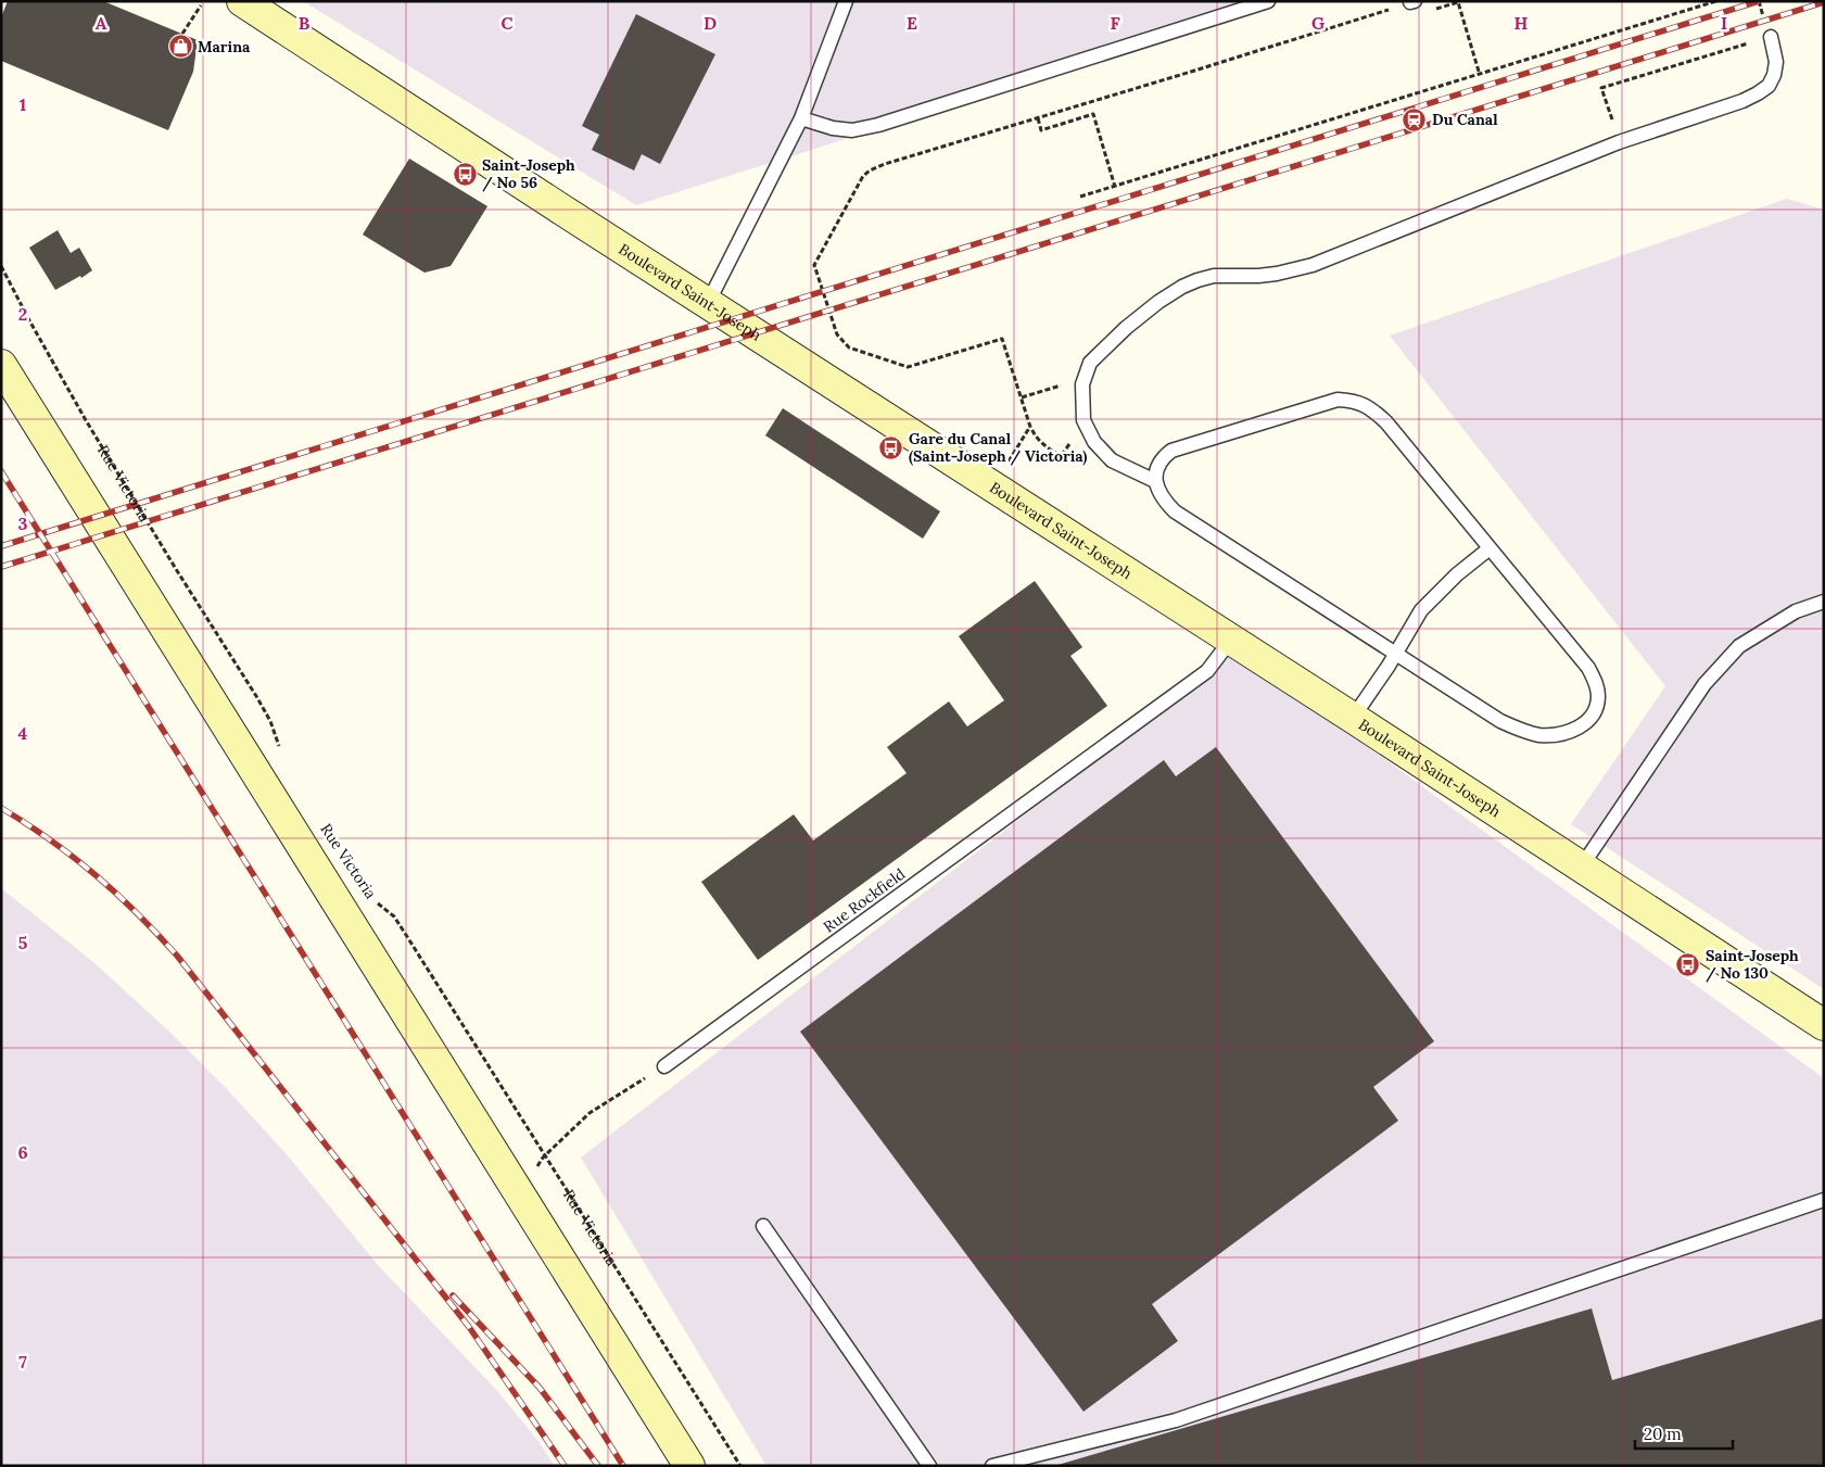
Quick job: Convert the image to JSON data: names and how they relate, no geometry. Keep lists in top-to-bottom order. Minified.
{"streets":{"street":["Boulevard Saint-Joseph","Rue Victoria"],"lane":["Rue Rockfield"]},"crossings":[["Boulevard Saint-Joseph","Rue Rockfield"]],"places":{"shop":["Marina"],"station":["Du Canal"],"bus stop":["Saint-Joseph / No 56","Gare du Canal (Saint-Joseph / Victoria)","Saint-Joseph / No 130"]},"scale_bar":"20 m","grid":{"columns":["A","B","C","D","E","F","G","H","I"],"rows":["1","2","3","4","5","6","7"]}}
